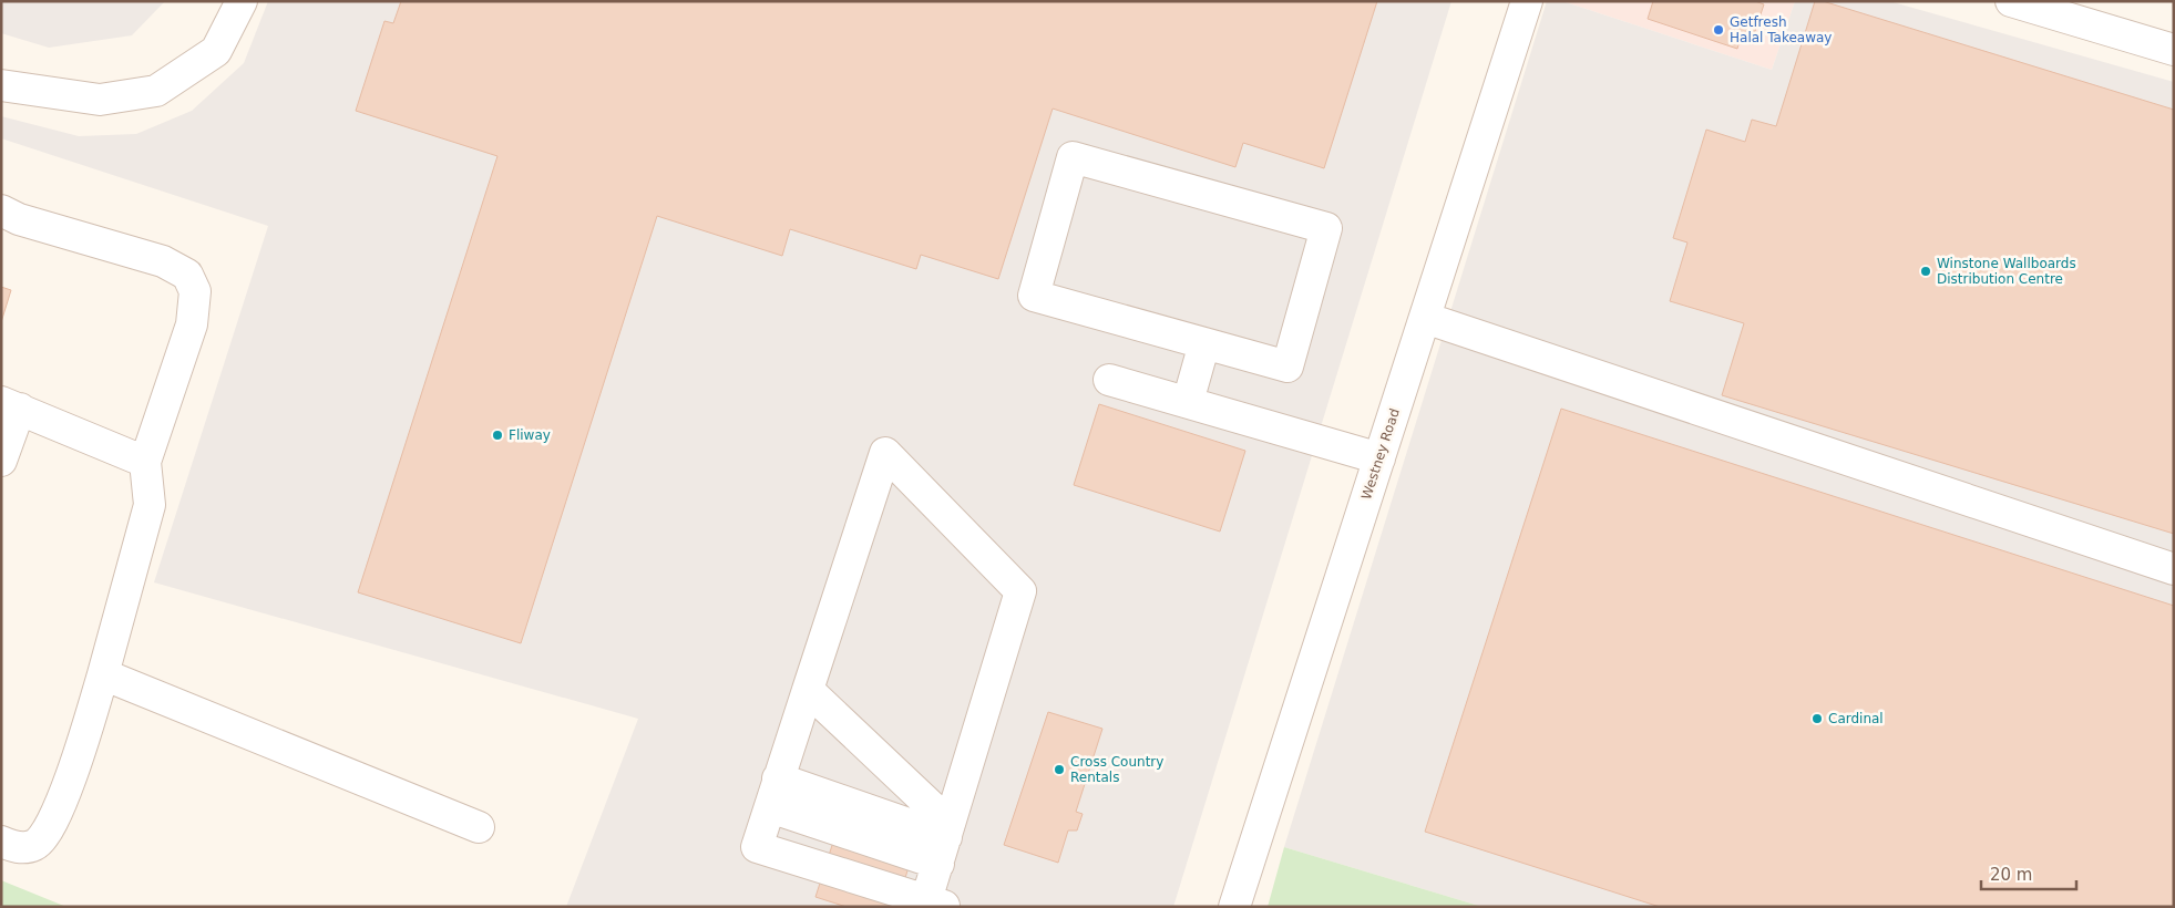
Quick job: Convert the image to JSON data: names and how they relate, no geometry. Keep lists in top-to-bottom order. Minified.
{"streets":{"street":["Westney Road"]},"places":["Getfresh Halal Takeaway","Winstone Wallboards Distribution Centre","Fliway","Cardinal","Cross Country Rentals"],"scale_bar":"20 m"}
